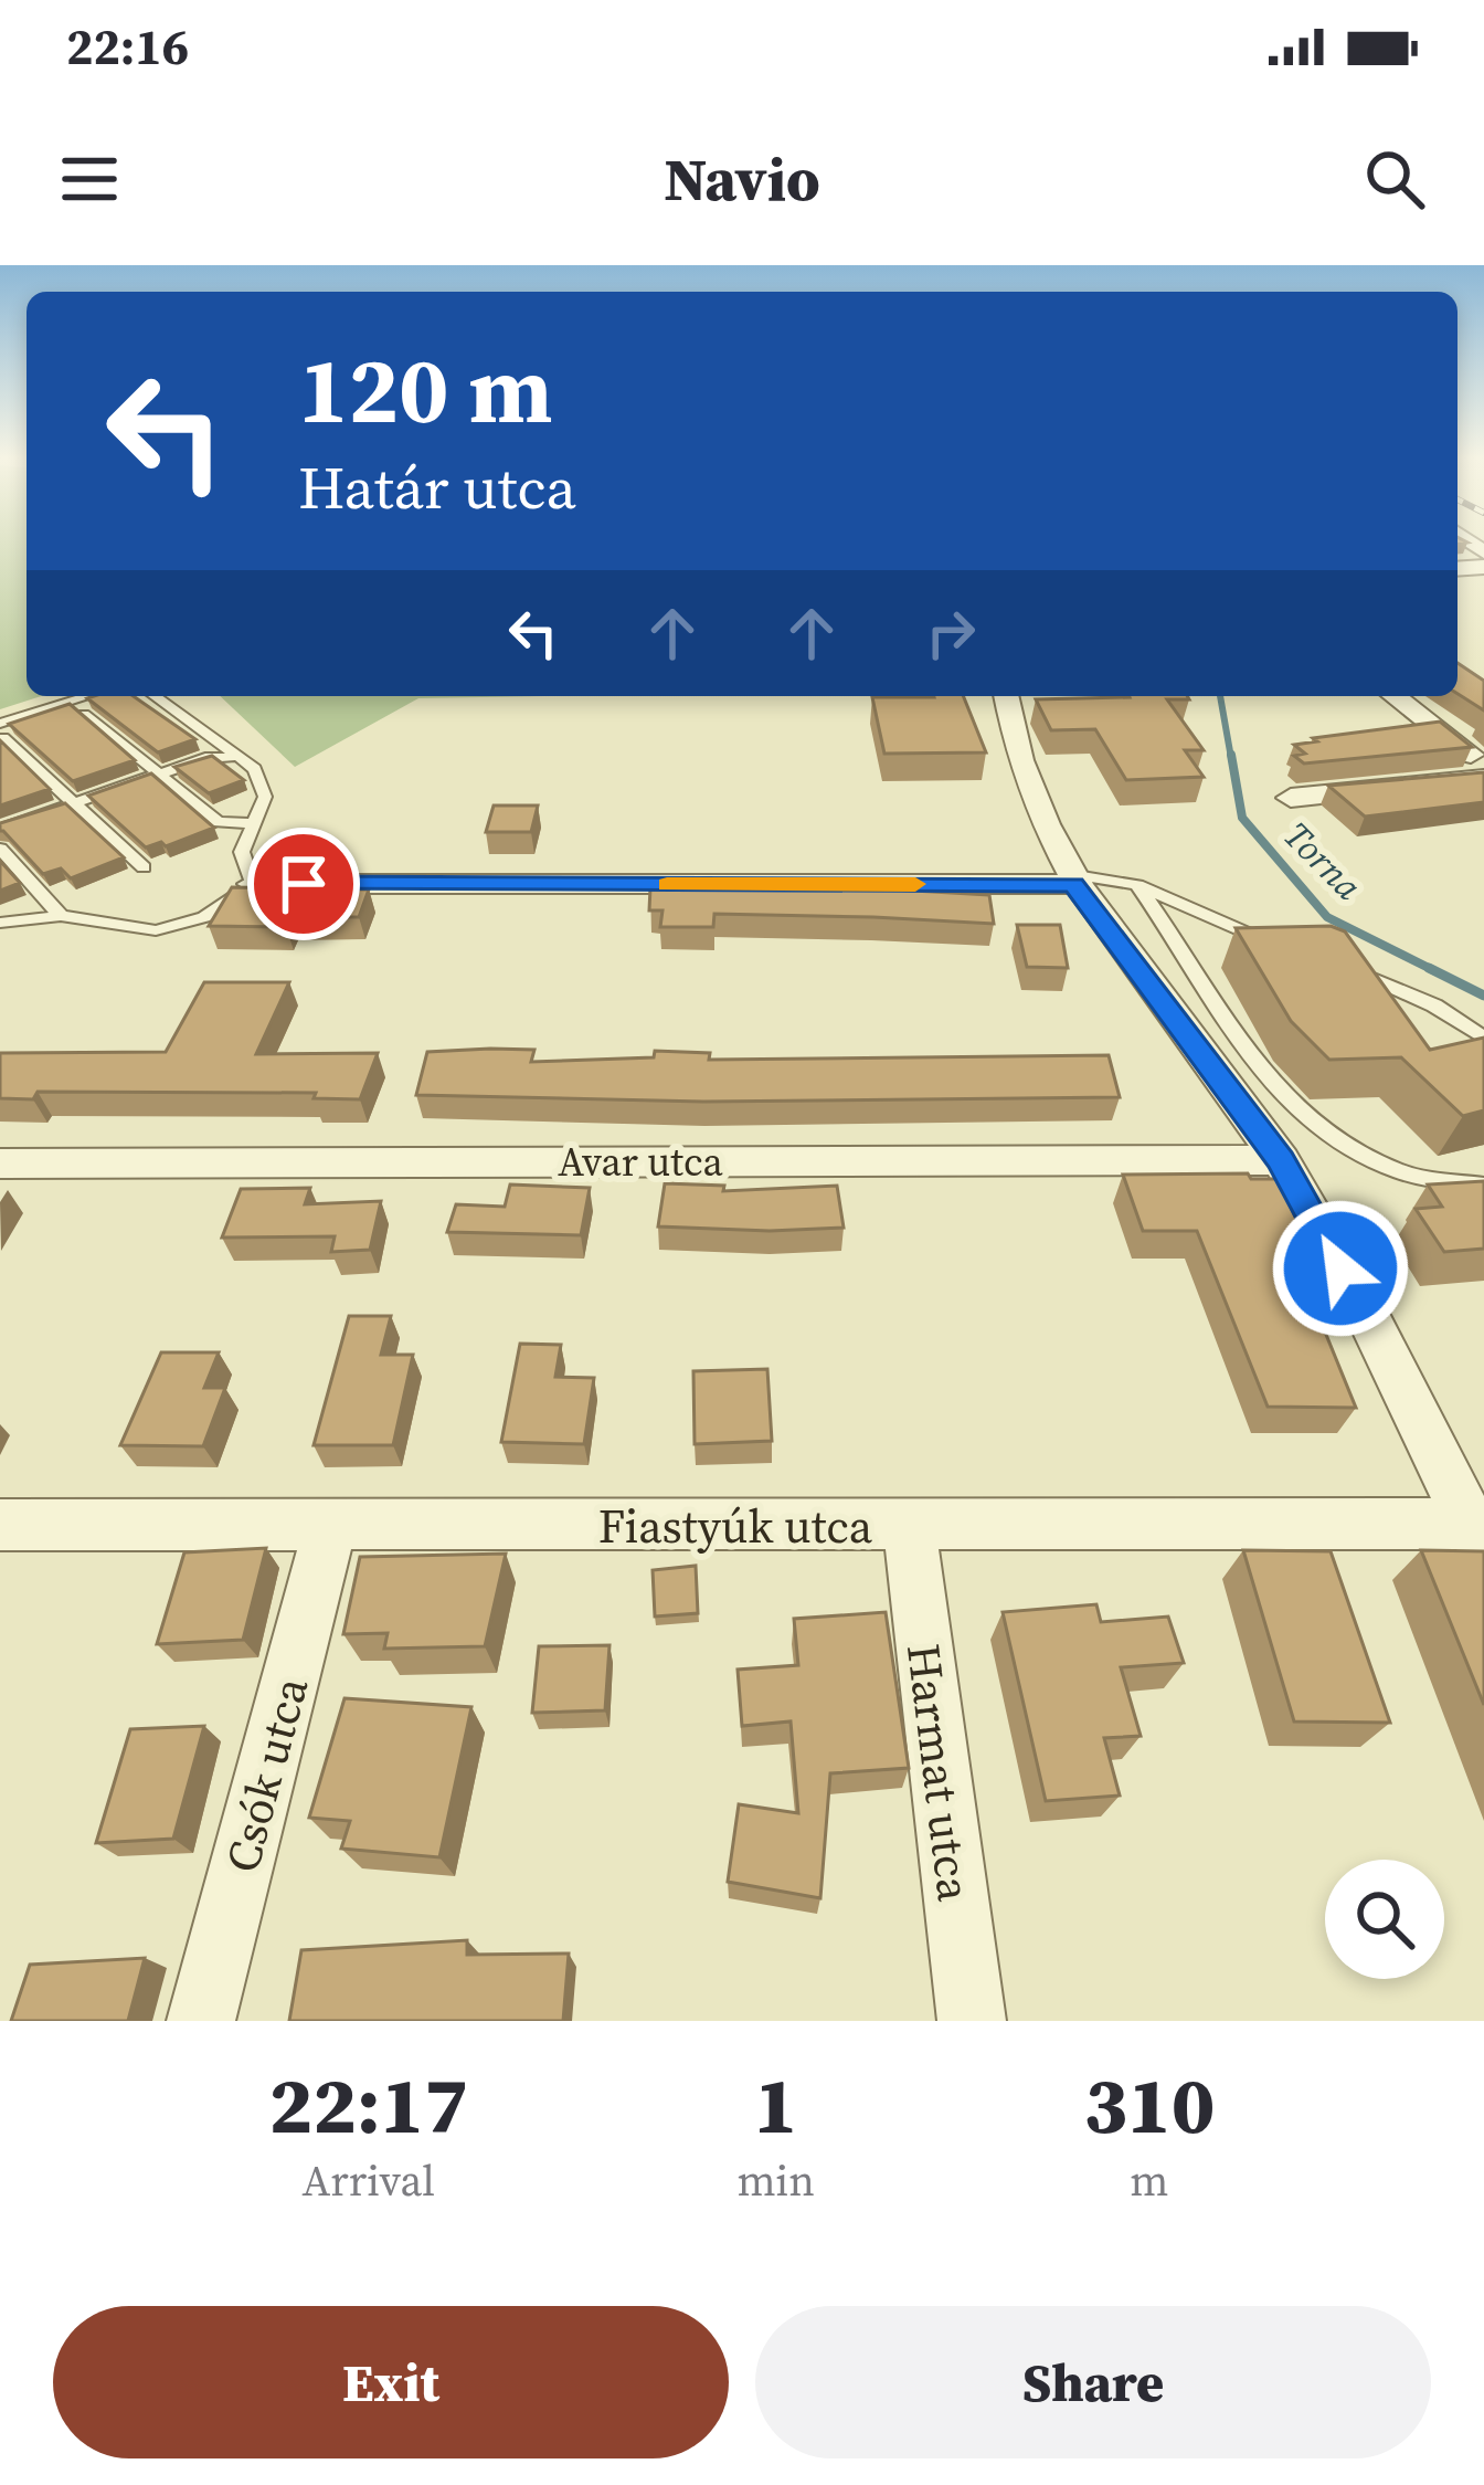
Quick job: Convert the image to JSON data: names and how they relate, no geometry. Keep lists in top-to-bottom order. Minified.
{"streets":{"street":["Avar utca","Fiastyúk utca","Harmat utca","Csók utca"]},"crossings":[["Fiastyúk utca","Harmat utca"],["Fiastyúk utca","Csók utca"]],"water":["Torna"],"page":{"status":"22:16","header":"Navio","turn":["120 m","Határ utca"],"eta":["22:17","Arrival","1","min","310","m"],"buttons":["Exit","Share"]}}
